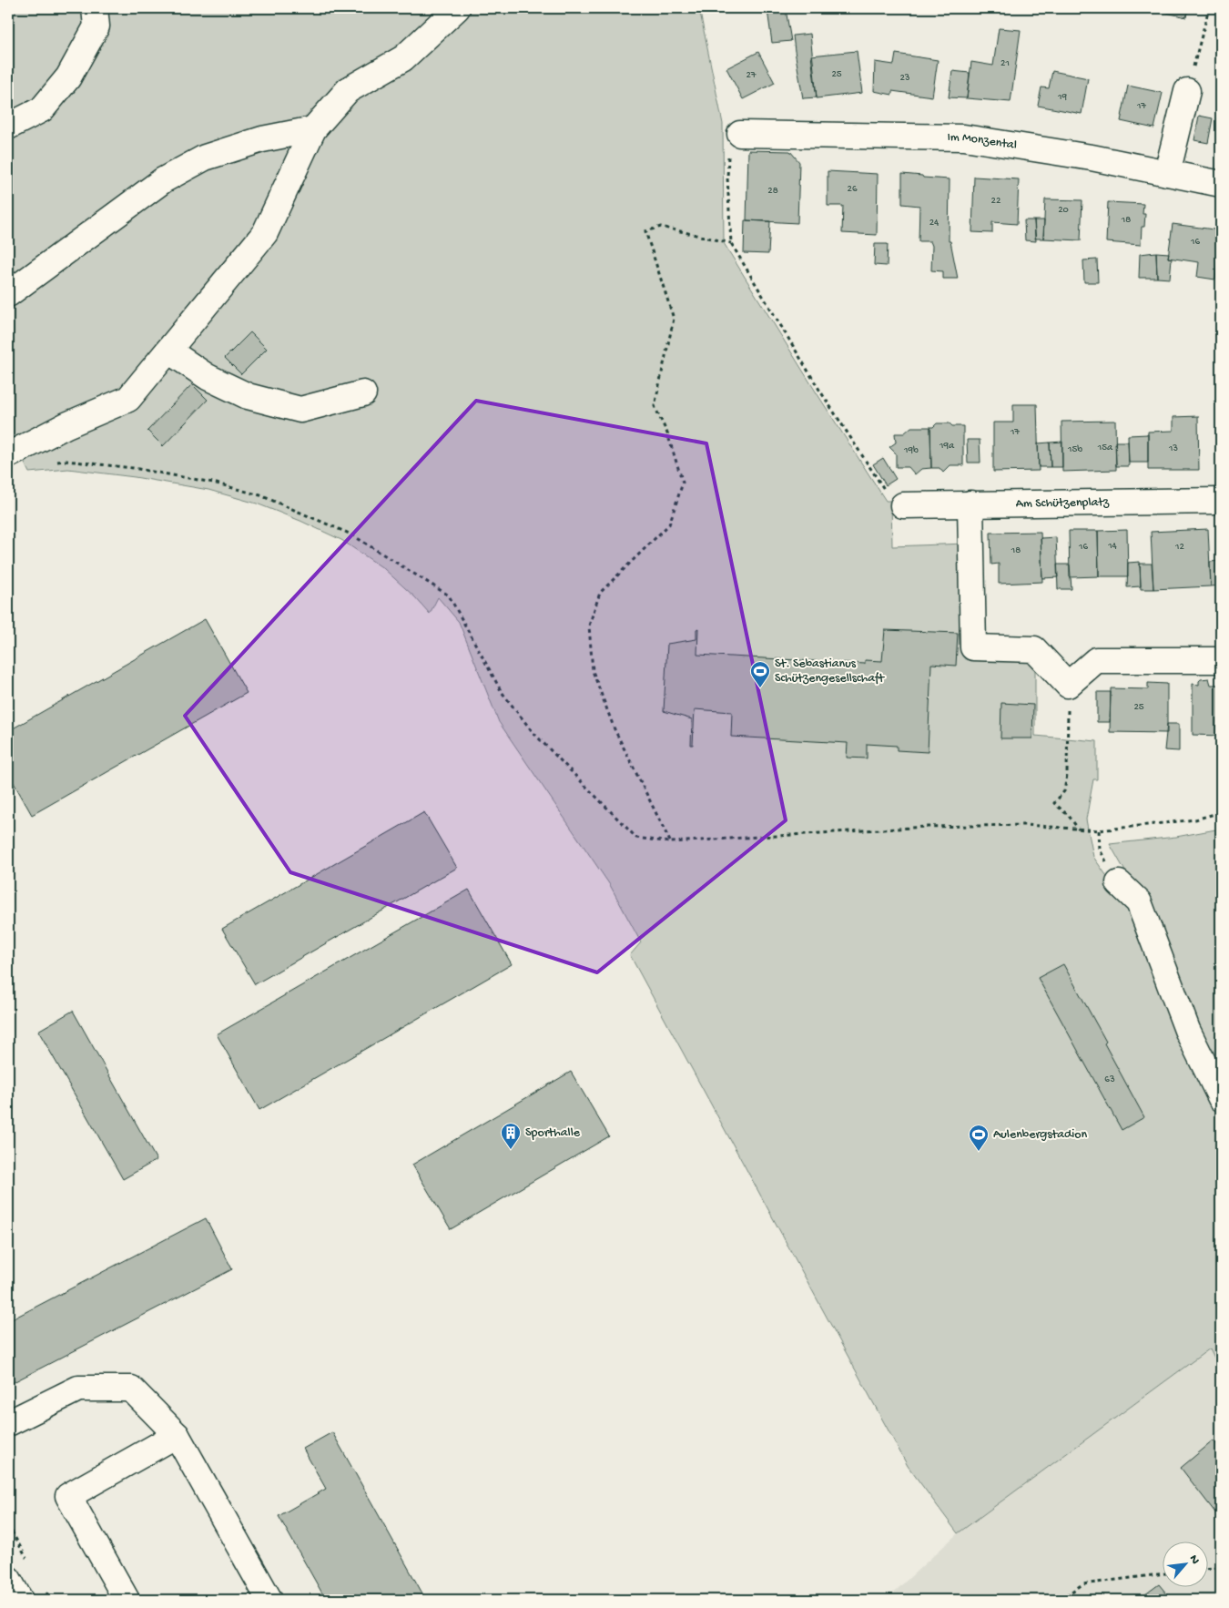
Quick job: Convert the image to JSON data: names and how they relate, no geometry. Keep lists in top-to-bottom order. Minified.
{"streets":{"street":["Im Monzental","Am Schützenplatz"]},"places":{"sports":["St. Sebastianus Schützengesellschaft","Aulenbergstadion"],"building":["Sporthalle"]},"house_numbers":["21","25","27","23","19","17","26","28","22","20","18","24","16","17","19a","15a","13","15b","19b","14","16","12","18","25","63"],"north":"top right"}
